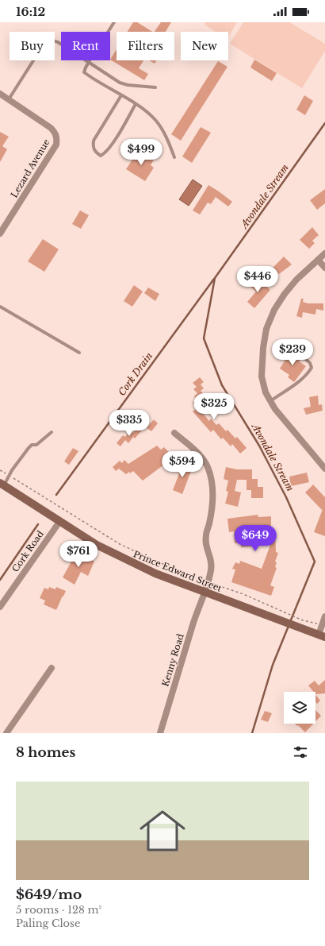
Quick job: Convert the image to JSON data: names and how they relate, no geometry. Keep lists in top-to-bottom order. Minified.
{"streets":{"main road":["Prince Edward Street"],"street":["Lezard Avenue","Cork Road","Kenny Road"]},"crossings":[["Cork Road","Prince Edward Street"],["Prince Edward Street","Kenny Road"]],"water":["Avondale Stream","Cork Drain"],"page":{"status":"16:12","chip":["Buy","Rent","Filters","New"],"price":["$499","$446","$239","$325","$335","$594","$649","$761"],"heading":"8 homes","list":[{"name":"$649/mo","note":"5 rooms · 128 m² · Paling Close"}]}}
